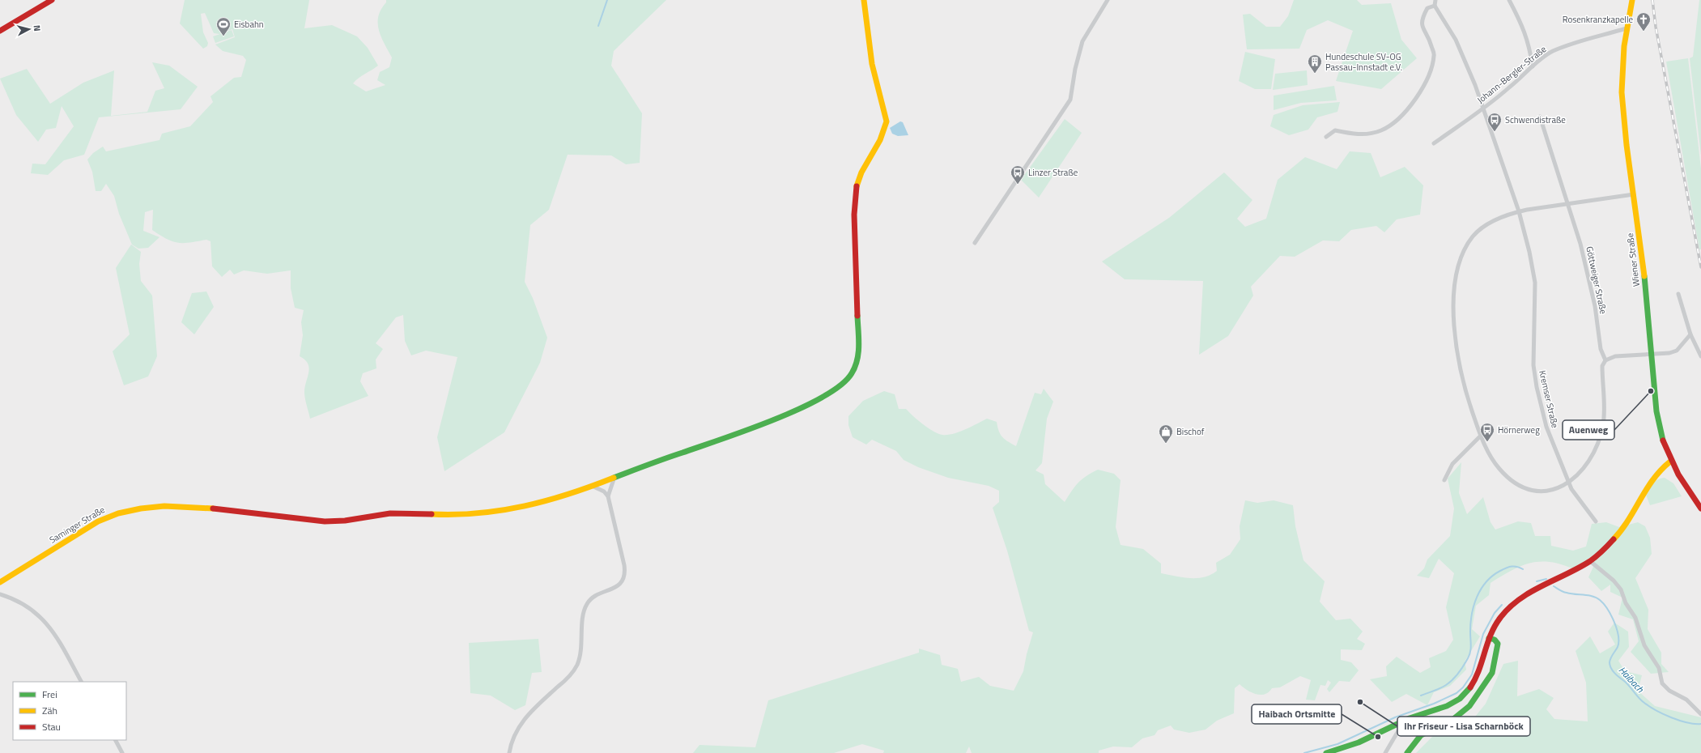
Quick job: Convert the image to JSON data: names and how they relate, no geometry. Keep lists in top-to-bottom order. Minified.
{"streets":{"street":["Johann-Bergler-Straße","Wiener Straße","Göttweiger Straße","Kremser Straße","Saminger Straße"]},"crossings":[["Johann-Bergler-Straße","Wiener Straße"]],"water":["Haibach"],"places":{"church":["Rosenkranzkapelle"],"sports":["Eisbahn"],"building":["Hundeschule SV-OG Passau-Innstadt e.V."],"bus stop":["Schwendistraße","Linzer Straße","Hörnerweg"],"other":["Auenweg","Ihr Friseur - Lisa Scharnböck","Haibach Ortsmitte"],"shop":["Bischof"]},"legend":["Frei","Zäh","Stau"],"north":"right"}
